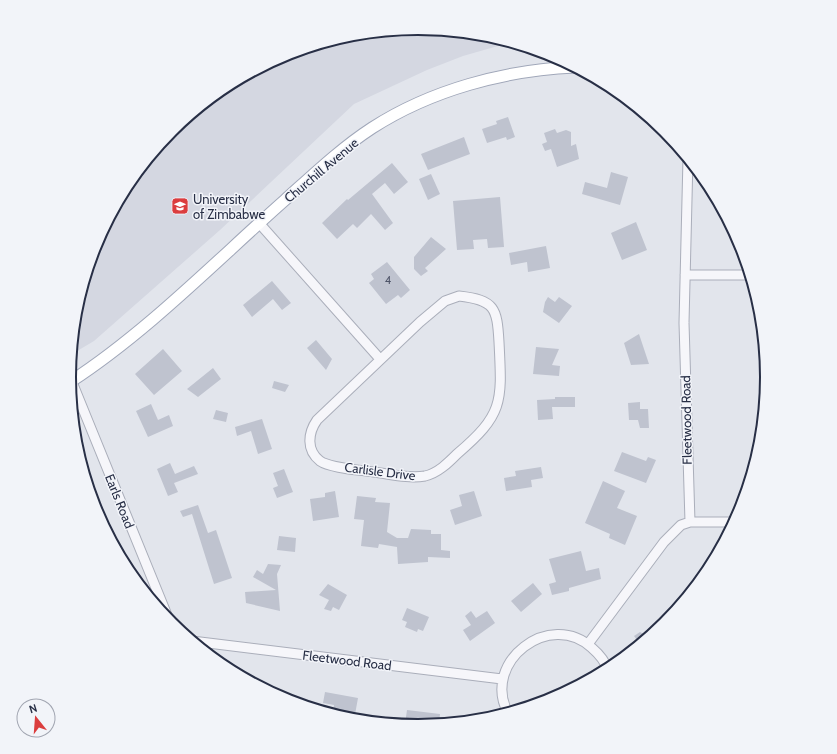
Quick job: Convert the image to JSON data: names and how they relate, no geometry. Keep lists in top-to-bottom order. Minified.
{"streets":{"main road":["Churchill Avenue"],"street":["Fleetwood Road","Carlisle Drive","Earls Road"]},"places":{"school or university":["University of Zimbabwe"]},"house_numbers":["4"],"north":"top"}
